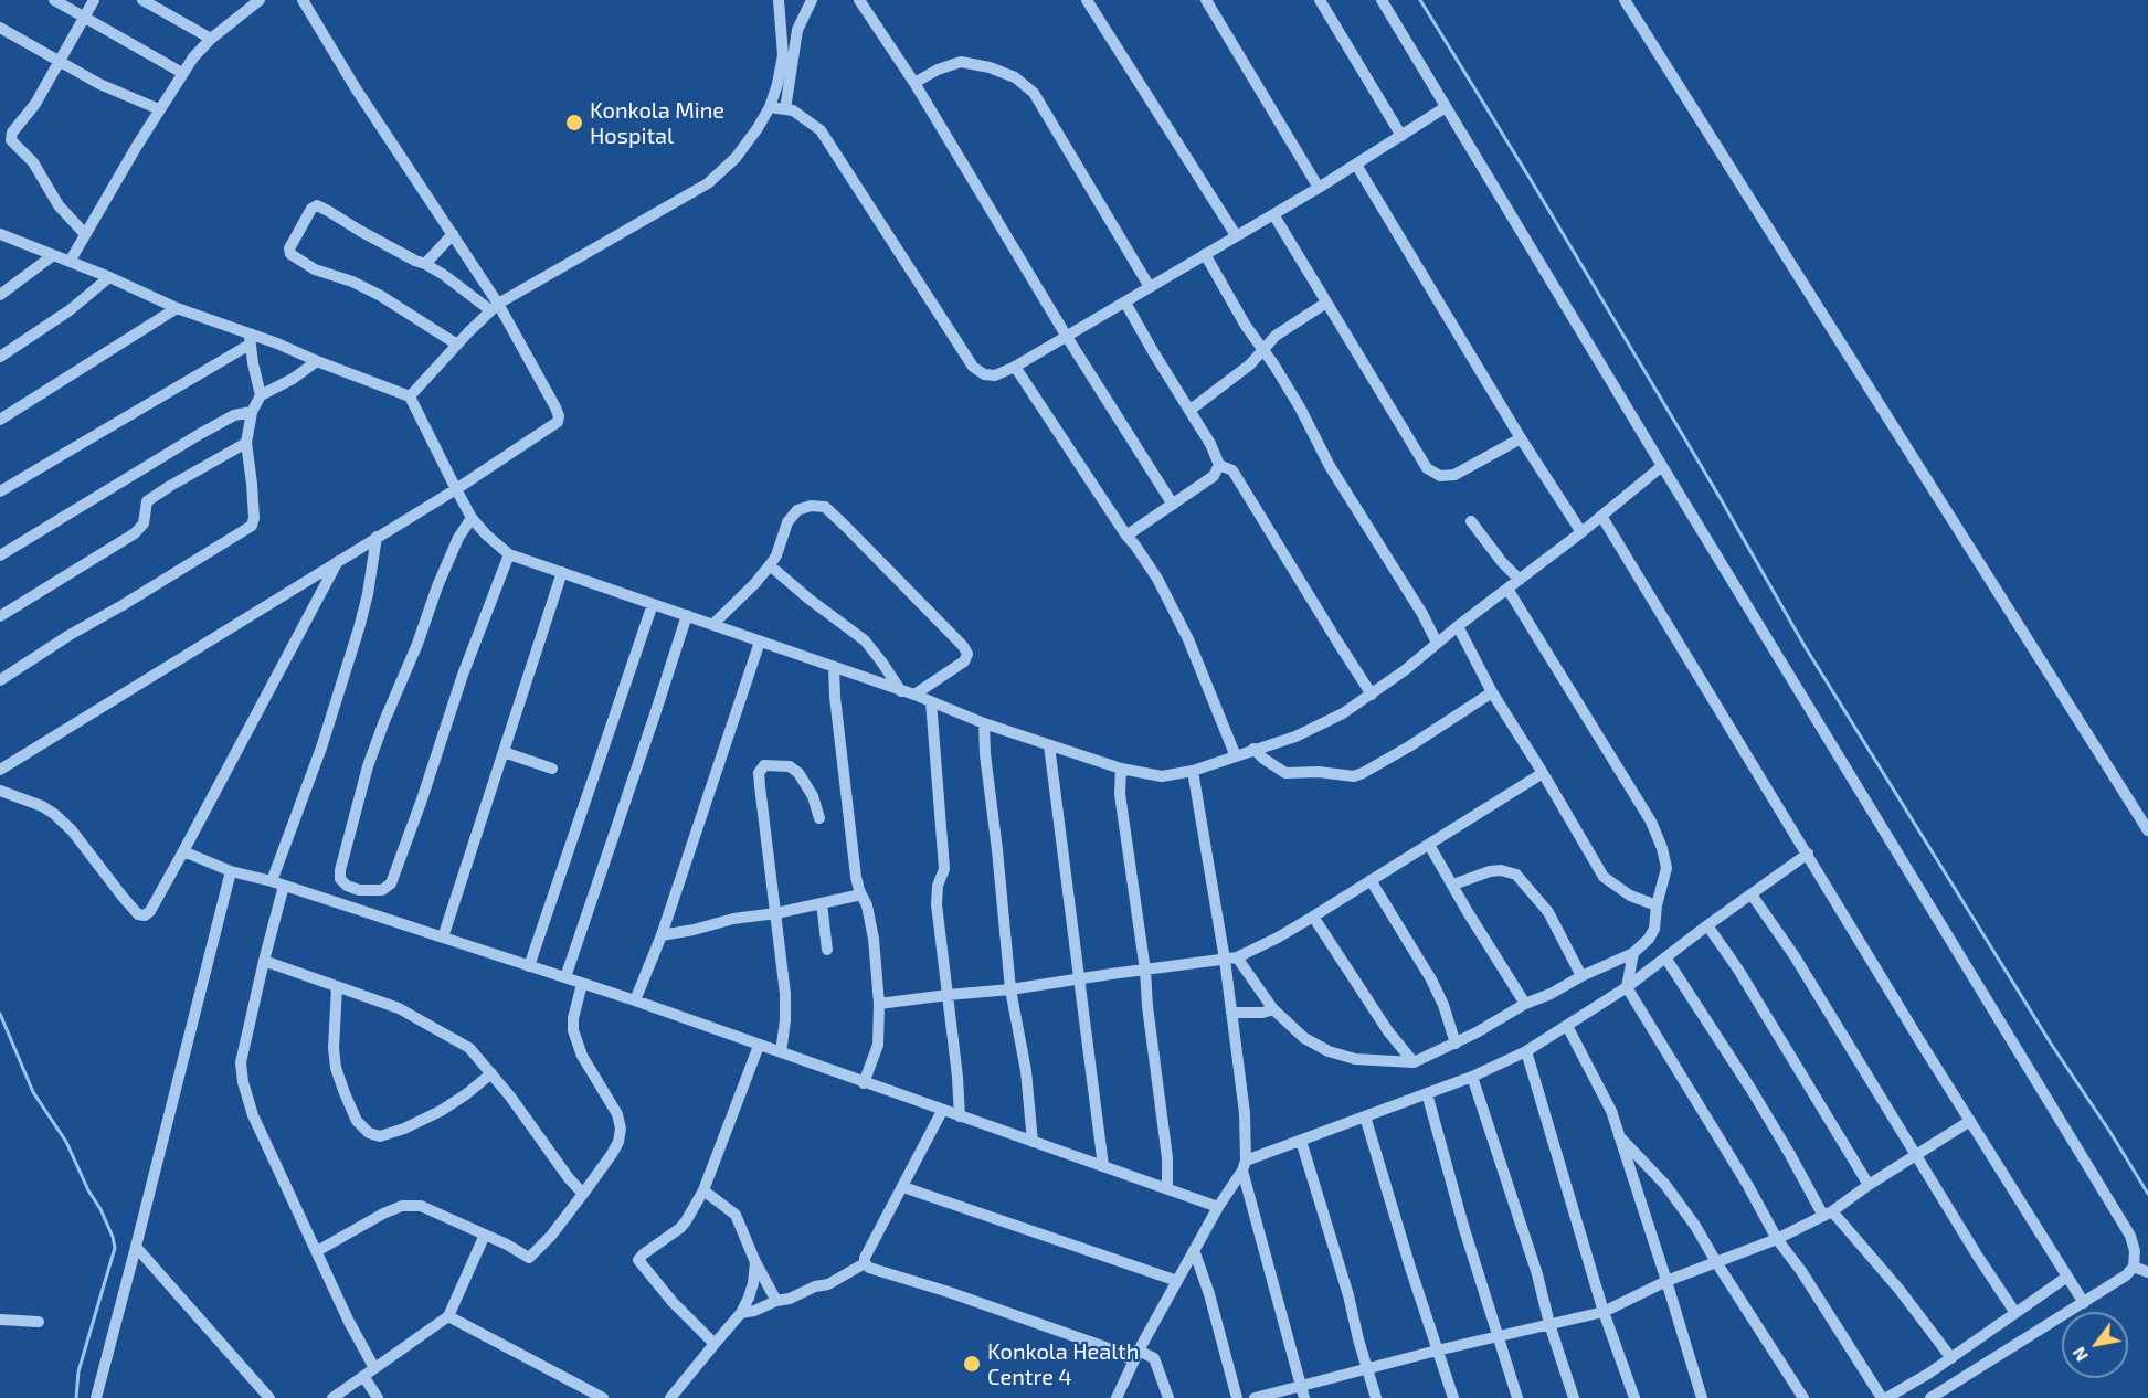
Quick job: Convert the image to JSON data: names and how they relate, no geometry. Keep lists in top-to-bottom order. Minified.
{"places":["Konkola Mine Hospital","Konkola Health Centre 4"],"north":"bottom left"}
